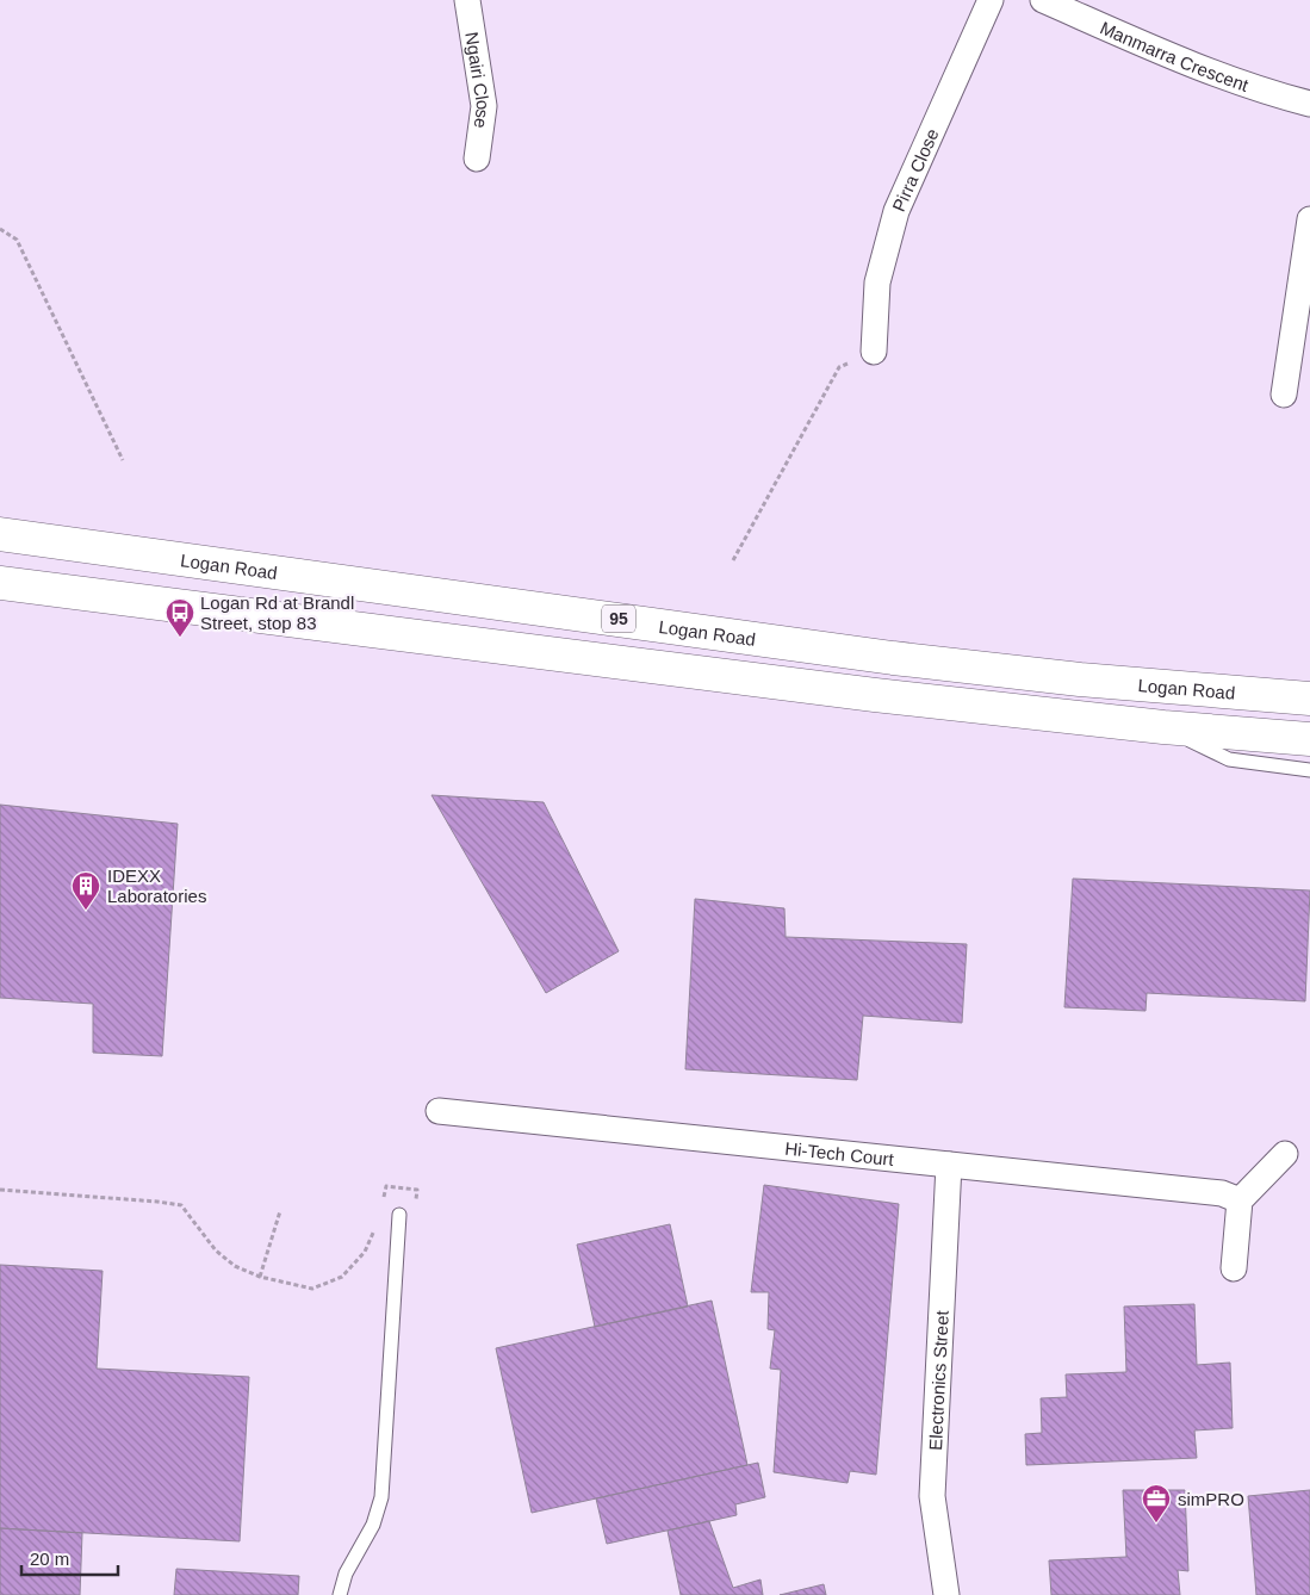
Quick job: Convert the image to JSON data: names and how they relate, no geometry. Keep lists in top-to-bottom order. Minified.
{"streets":{"main road":["Logan Road","95"],"street":["Manmarra Crescent","Ngairi Close","Pirra Close","Hi-Tech Court","Electronics Street"]},"crossings":[["Hi-Tech Court","Electronics Street"]],"places":{"bus stop":["Logan Rd at Brandl Street, stop 83"],"building":["IDEXX Laboratories"],"office":["simPRO"]},"scale_bar":"20 m"}
